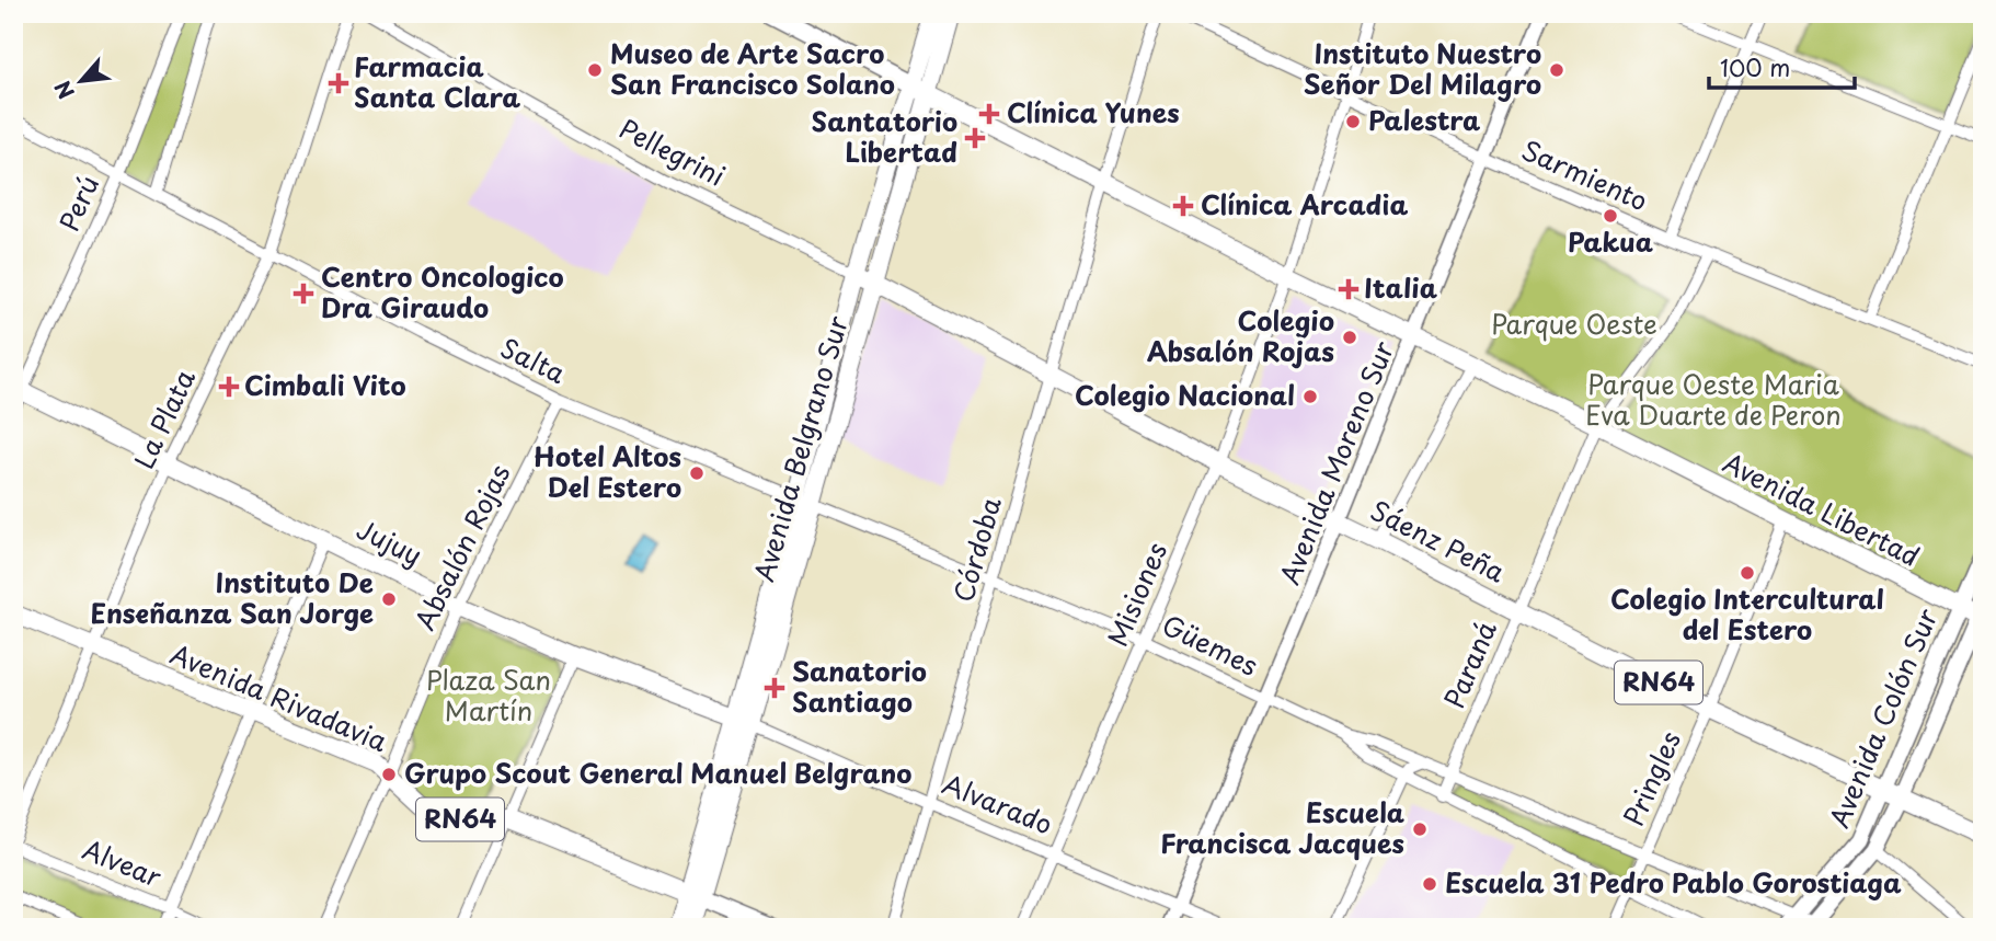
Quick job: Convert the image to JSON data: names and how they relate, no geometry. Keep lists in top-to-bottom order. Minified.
{"streets":{"main road":["Pellegrini","Avenida Belgrano Sur","Avenida Libertad","Sáenz Peña","Jujuy","RN64","Avenida Rivadavia","Avenida Colón Sur"],"street":["Sarmiento","Perú","Salta","La Plata","Avenida Moreno Sur","Absalón Rojas","Córdoba","Misiones","Güemes","Paraná","Pringles","Alvarado","Alvear"]},"crossings":[["Pellegrini","Avenida Belgrano Sur"],["Pellegrini","Sáenz Peña"],["Sarmiento","Avenida Moreno Sur"],["Sarmiento","Misiones"],["Sarmiento","Paraná"],["Perú","Salta"],["Perú","Jujuy"],["Salta","La Plata"],["Salta","Avenida Belgrano Sur"],["Salta","Absalón Rojas"],["Salta","Güemes"],["La Plata","Jujuy"],["La Plata","Avenida Rivadavia"],["La Plata","Alvear"],["Avenida Belgrano Sur","Avenida Libertad"],["Avenida Belgrano Sur","Sáenz Peña"],["Avenida Belgrano Sur","Jujuy"],["Avenida Belgrano Sur","Güemes"],["Avenida Belgrano Sur","Avenida Rivadavia"],["Avenida Belgrano Sur","Alvarado"],["Avenida Moreno Sur","Avenida Libertad"],["Avenida Moreno Sur","Sáenz Peña"],["Avenida Moreno Sur","Güemes"],["Avenida Moreno Sur","Alvarado"],["Avenida Libertad","Córdoba"],["Avenida Libertad","Misiones"],["Avenida Libertad","Paraná"],["Avenida Libertad","Avenida Colón Sur"],["Avenida Libertad","Pringles"],["Sáenz Peña","Córdoba"],["Sáenz Peña","Misiones"],["Sáenz Peña","Paraná"],["Sáenz Peña","Avenida Colón Sur"],["Sáenz Peña","Pringles"],["Jujuy","Absalón Rojas"],["Jujuy","RN64"],["Jujuy","Alvarado"],["Absalón Rojas","Avenida Rivadavia"],["Córdoba","Güemes"],["Córdoba","Alvarado"],["Misiones","Güemes"],["Misiones","Alvarado"],["Güemes","Paraná"],["Güemes","Avenida Colón Sur"],["Güemes","Pringles"],["RN64","Avenida Rivadavia"]],"parks":["Parque Oeste","Parque Oeste Maria Eva Duarte de Peron","Plaza San Martín"],"places":{"other":["Museo de Arte Sacro San Francisco Solano","Instituto Nuestro Señor Del Milagro","Palestra","Pakua","Colegio Absalón Rojas","Colegio Nacional","Hotel Altos Del Estero","Colegio Intercultural del Estero","Instituto De Enseñanza San Jorge","Grupo Scout General Manuel Belgrano","Escuela Francisca Jacques","Escuela 31 Pedro Pablo Gorostiaga"],"health":["Farmacia Santa Clara","Clínica Yunes","Santatorio Libertad","Clínica Arcadia","Italia","Centro Oncologico Dra Giraudo","Cimbali Vito","Sanatorio Santiago"]},"scale_bar":"100 m","north":"bottom left"}
